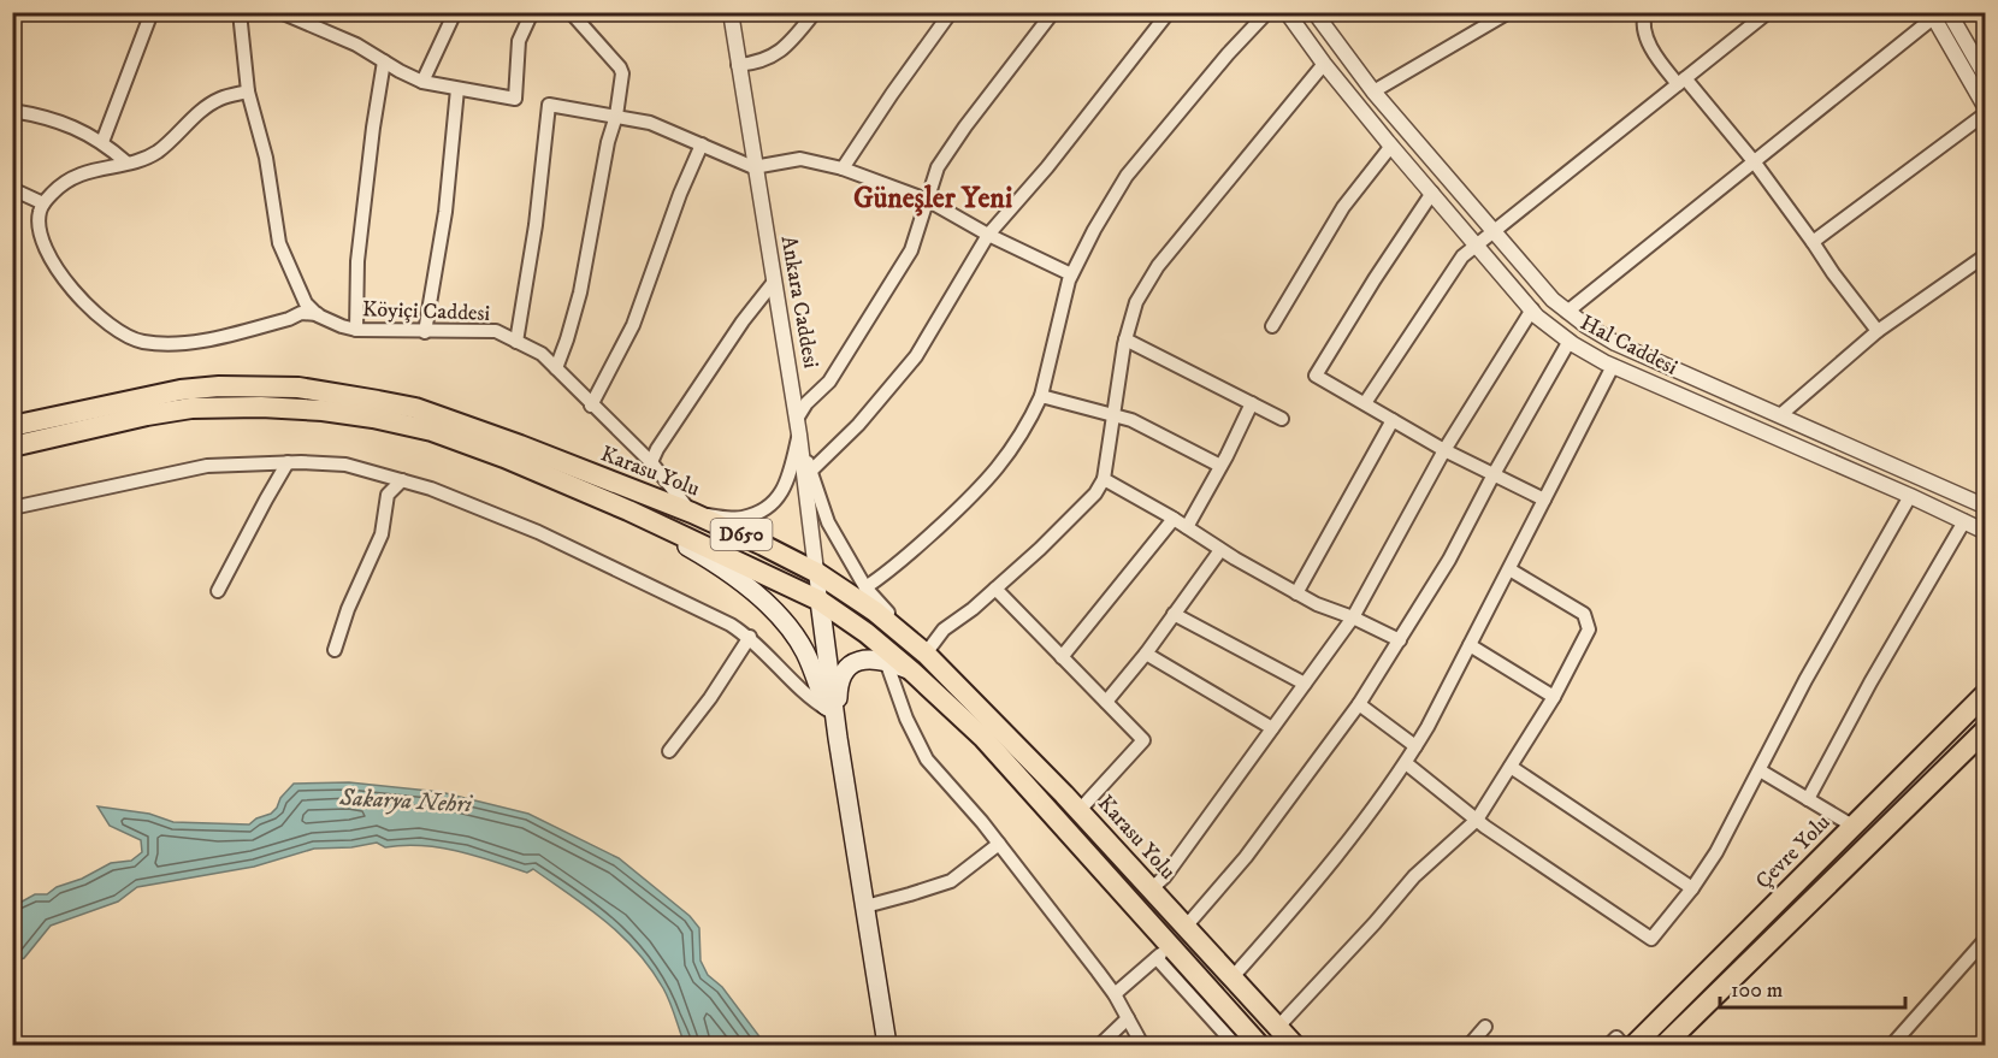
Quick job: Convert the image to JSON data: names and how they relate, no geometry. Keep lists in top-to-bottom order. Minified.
{"streets":{"highway":["Karasu Yolu","D650","Çevre Yolu"],"street":["Ankara Caddesi","Köyiçi Caddesi","Hal Caddesi"]},"crossings":[["Ankara Caddesi","Karasu Yolu"],["Köyiçi Caddesi","Karasu Yolu"]],"districts":["Güneşler Yeni"],"water":["Sakarya Nehri"],"scale_bar":"100 m"}
